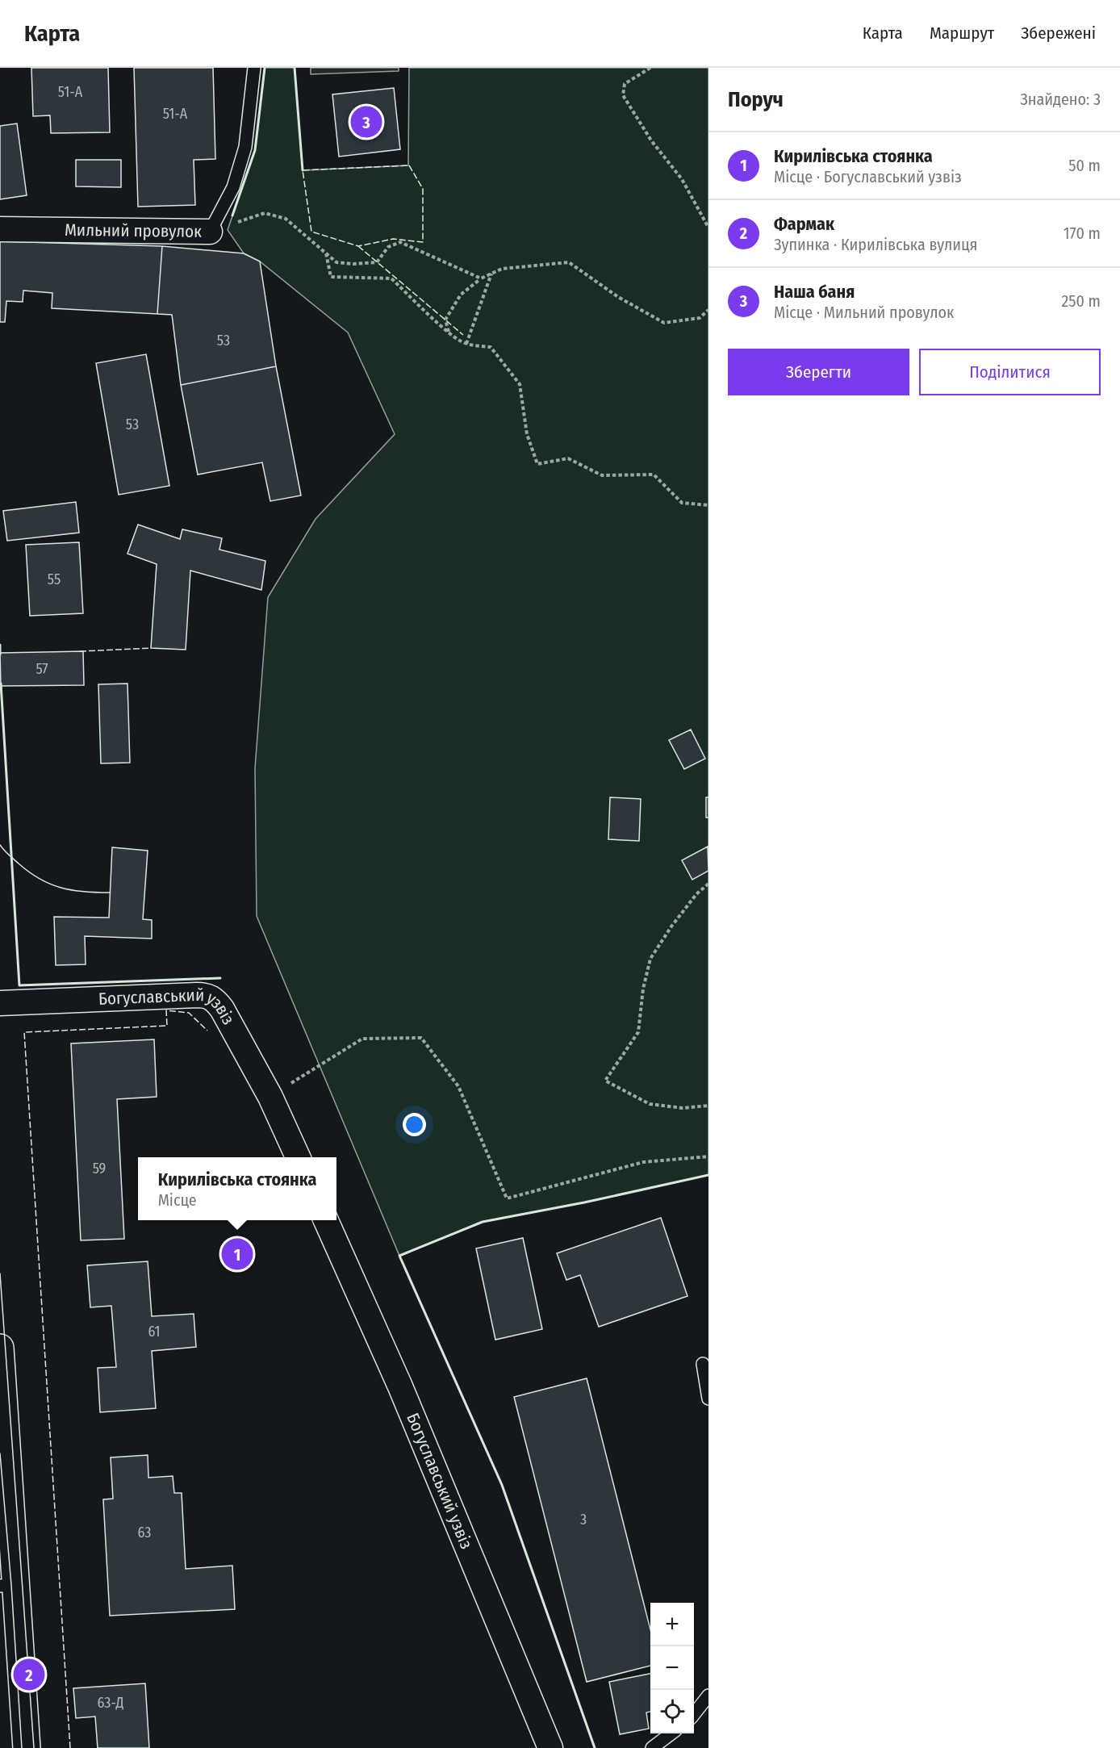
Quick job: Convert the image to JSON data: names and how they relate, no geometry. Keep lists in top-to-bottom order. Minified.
{"streets":{"street":["Мильний провулок","Богуславський узвіз"]},"house_numbers":["51-А","51-А","53","53","55","57","59","61","3","63","63-Д"],"page":{"header":"Карта","nav":["Карта","Маршрут","Збережені"],"heading":["Поруч","Знайдено: 3"],"pins":["3","1","2"],"list":[{"mark":"1","name":"Кирилівська стоянка","note":"Місце · Богуславський узвіз","value":"50 m"},{"mark":"2","name":"Фармак","note":"Зупинка · Кирилівська вулиця","value":"170 m"},{"mark":"3","name":"Наша баня","note":"Місце · Мильний провулок","value":"250 m"}],"buttons":["Зберегти","Поділитися"],"popup":["Кирилівська стоянка","Місце"],"map_buttons":["+","−"]}}
